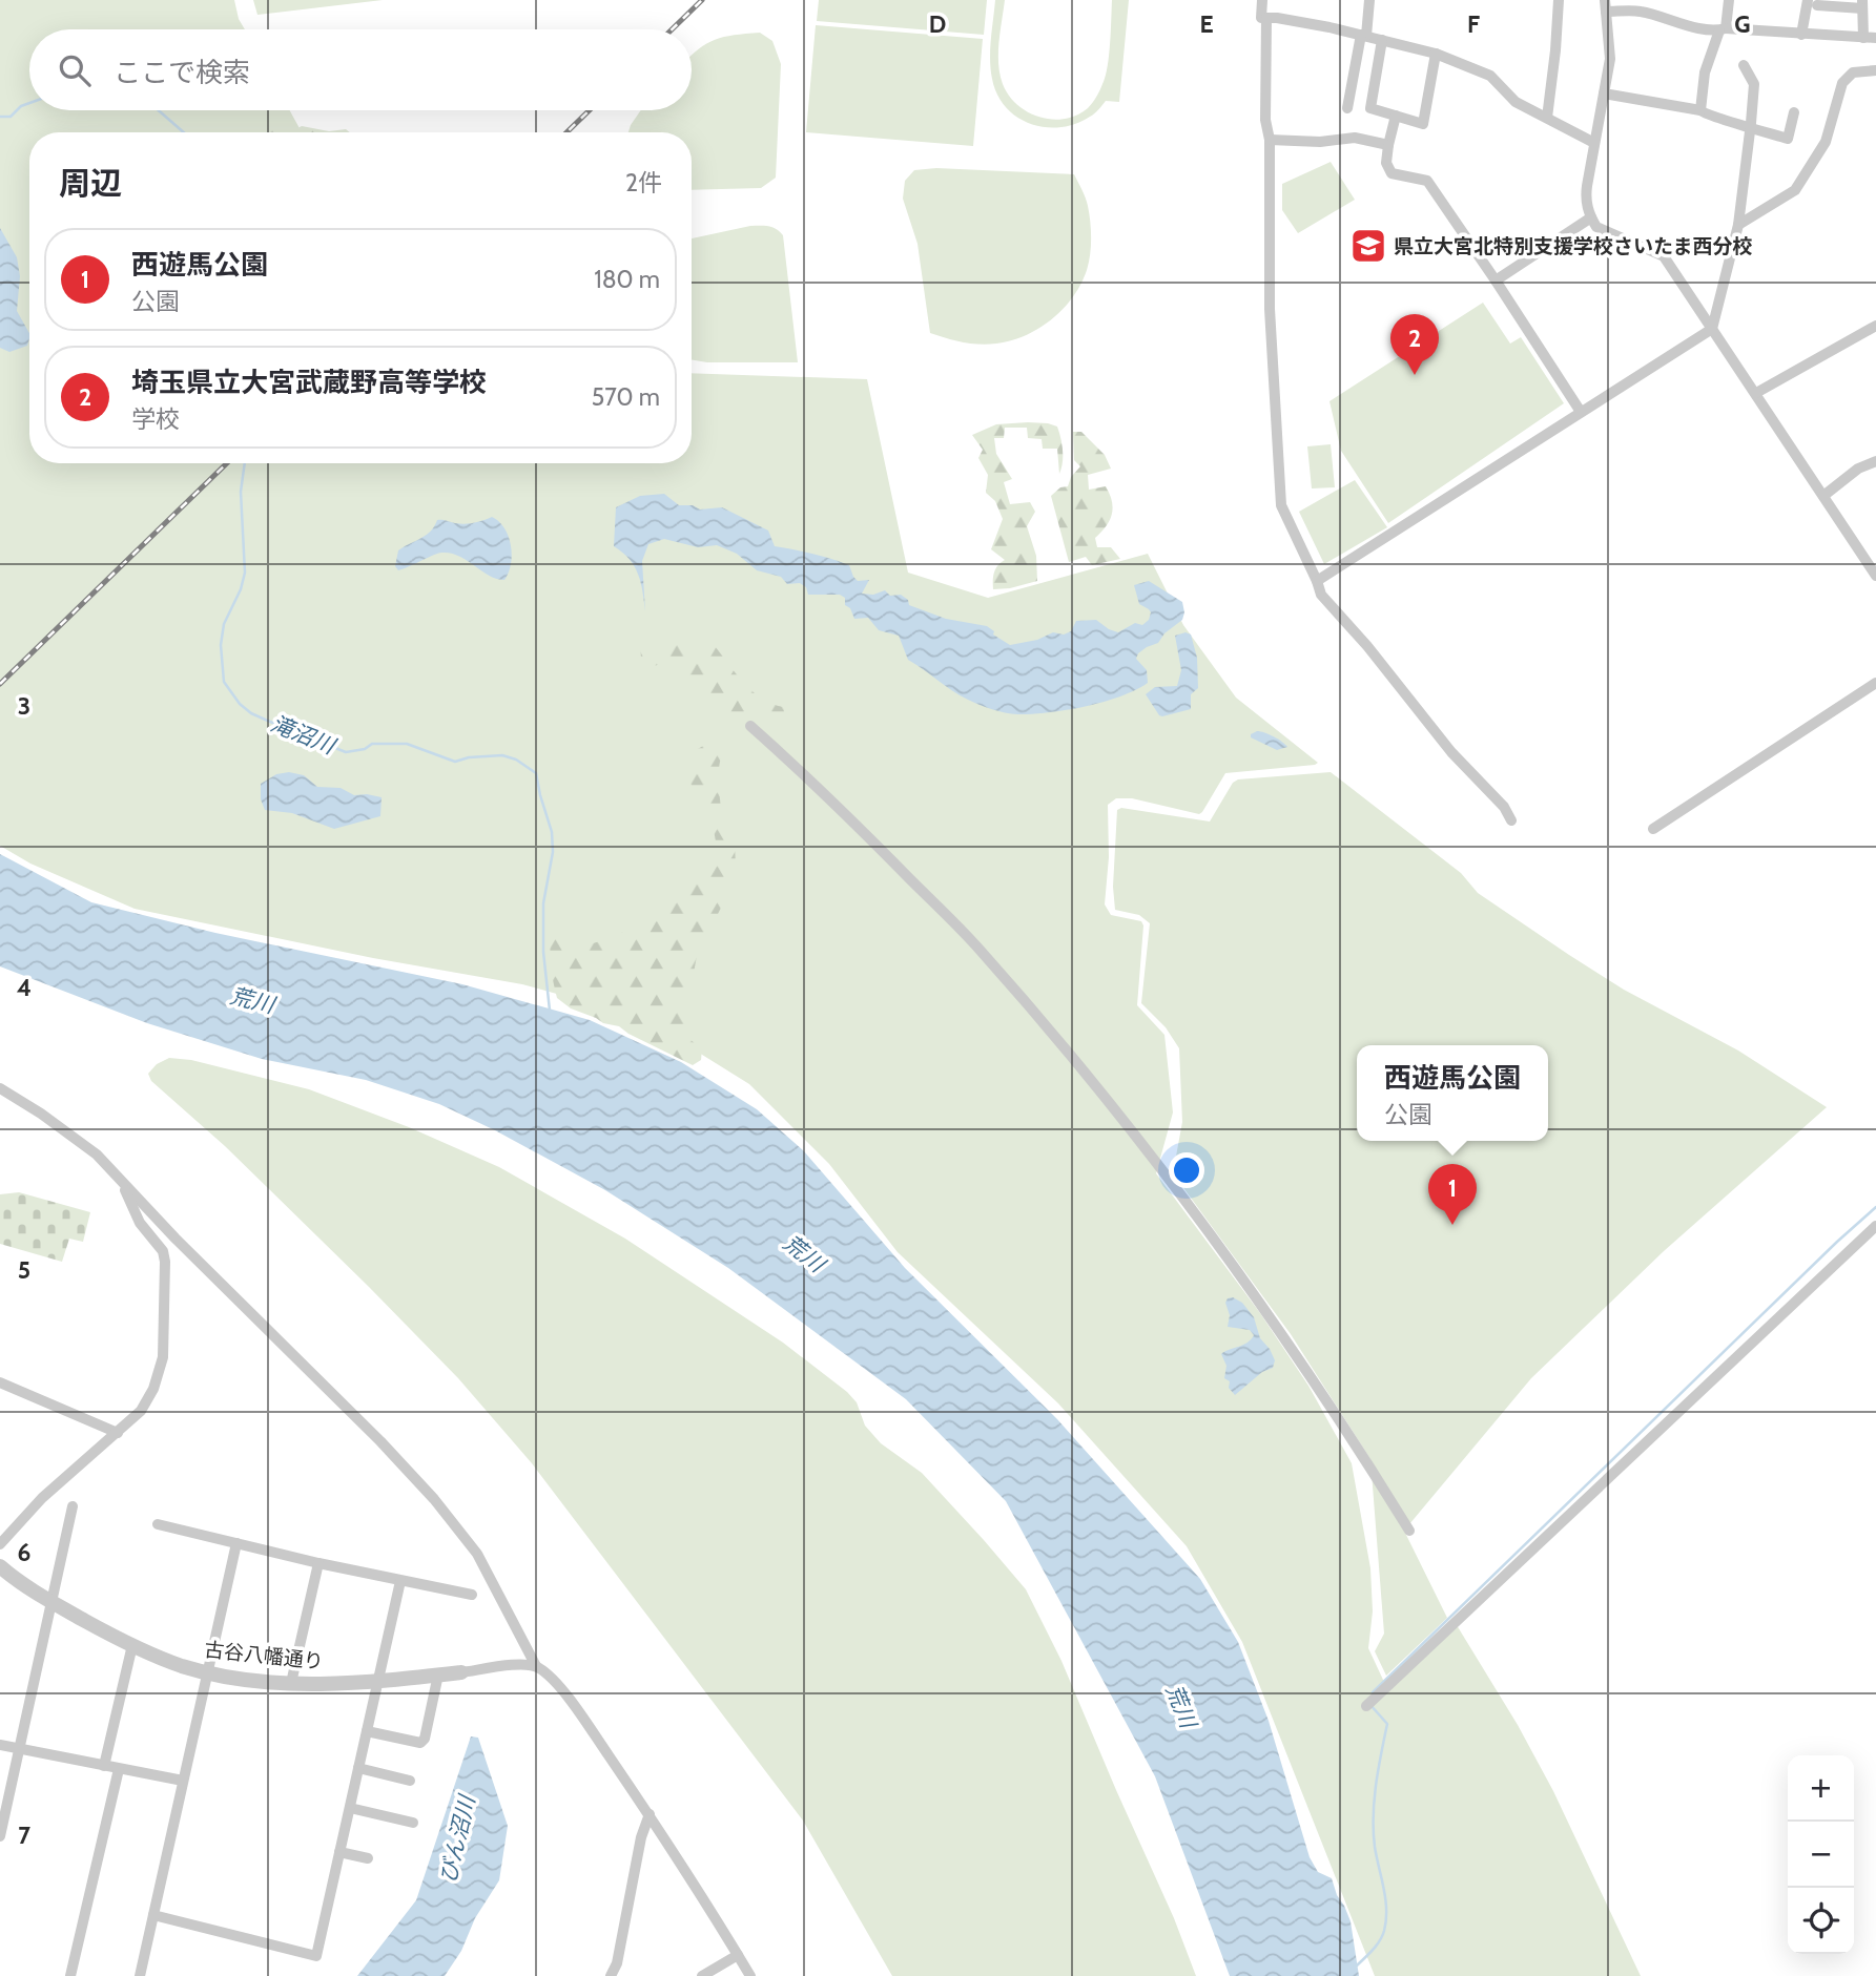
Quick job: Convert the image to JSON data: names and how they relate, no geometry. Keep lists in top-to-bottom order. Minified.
{"streets":{"street":["古谷八幡通り"]},"water":["滝沼川","荒川","びん沼川"],"places":{"school or university":["県立大宮北特別支援学校さいたま西分校"]},"page":{"search":"ここで検索","heading":["周辺","2件"],"list":[{"mark":"1","name":"西遊馬公園","note":"公園","value":"180 m"},{"mark":"2","name":"埼玉県立大宮武蔵野高等学校","note":"学校","value":"570 m"}],"pins":["2","1"],"popup":["西遊馬公園","公園"],"map_buttons":["+","−"]},"grid":{"columns":["D","E","F","G"],"rows":["3","4","5","6","7"]}}
